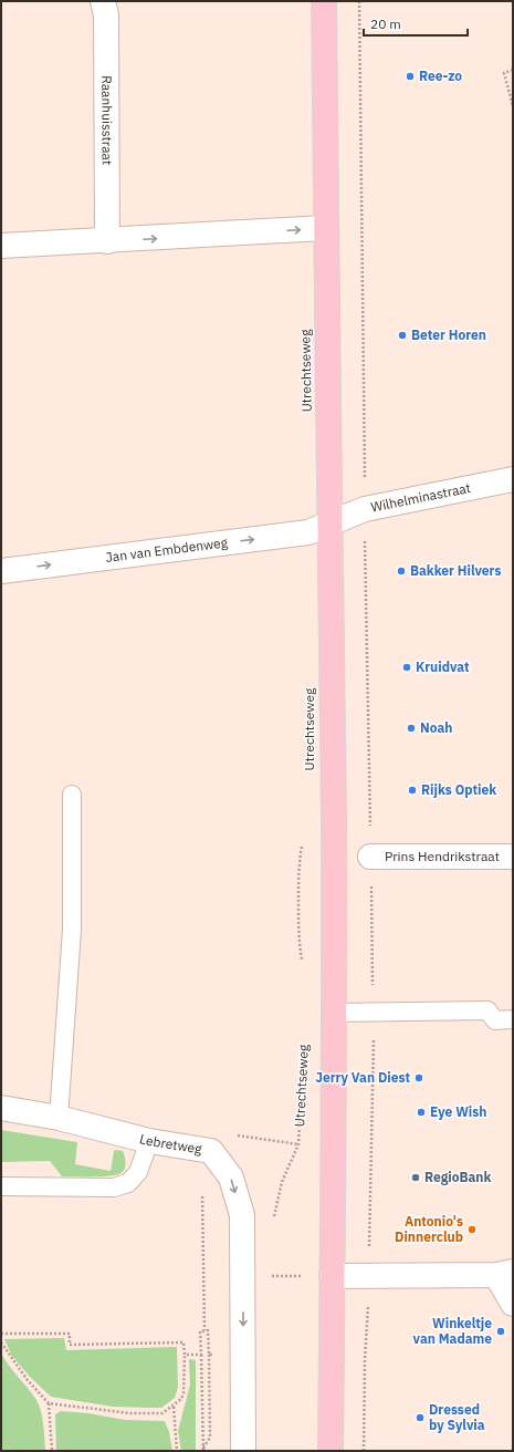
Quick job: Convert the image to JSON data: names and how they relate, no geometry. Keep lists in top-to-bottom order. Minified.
{"streets":{"main road":["Utrechtseweg"],"street":["Raanhuisstraat","Wilhelminastraat","Jan van Embdenweg","Prins Hendrikstraat","Lebretweg"]},"crossings":[["Utrechtseweg","Wilhelminastraat"],["Utrechtseweg","Jan van Embdenweg"],["Wilhelminastraat","Jan van Embdenweg"]],"one_way":["Jan van Embdenweg","Lebretweg"],"places":["Ree-zo","Beter Horen","Bakker Hilvers","Kruidvat","Noah","Rijks Optiek","Jerry Van Diest","Eye Wish","RegioBank","Antonio's Dinnerclub","Winkeltje van Madame","Dressed by Sylvia"],"scale_bar":"20 m"}
